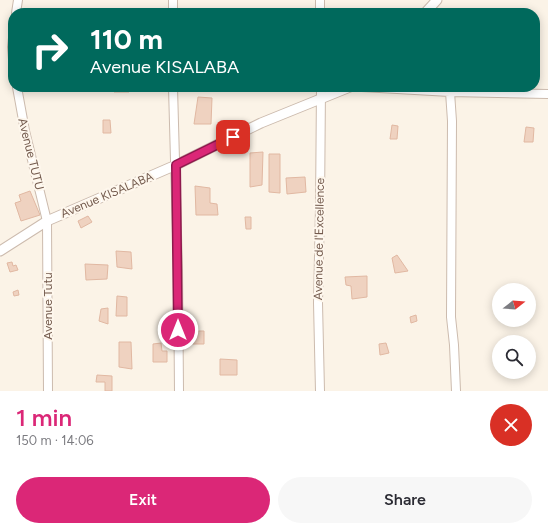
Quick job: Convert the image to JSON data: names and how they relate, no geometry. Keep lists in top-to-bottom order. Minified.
{"streets":{"street":["Avenue TUTU","Avenue KISALABA","Avenue de l'Excellence","Avenue Tutu"]},"crossings":[["Avenue TUTU","Avenue KISALABA"],["Avenue TUTU","Avenue Tutu"],["Avenue KISALABA","Avenue de l'Excellence"],["Avenue KISALABA","Avenue Tutu"]],"north":"right","page":{"turn":["110 m","Avenue KISALABA"],"heading":["1 min","150 m · 14:06"],"buttons":["Exit","Share"]}}
